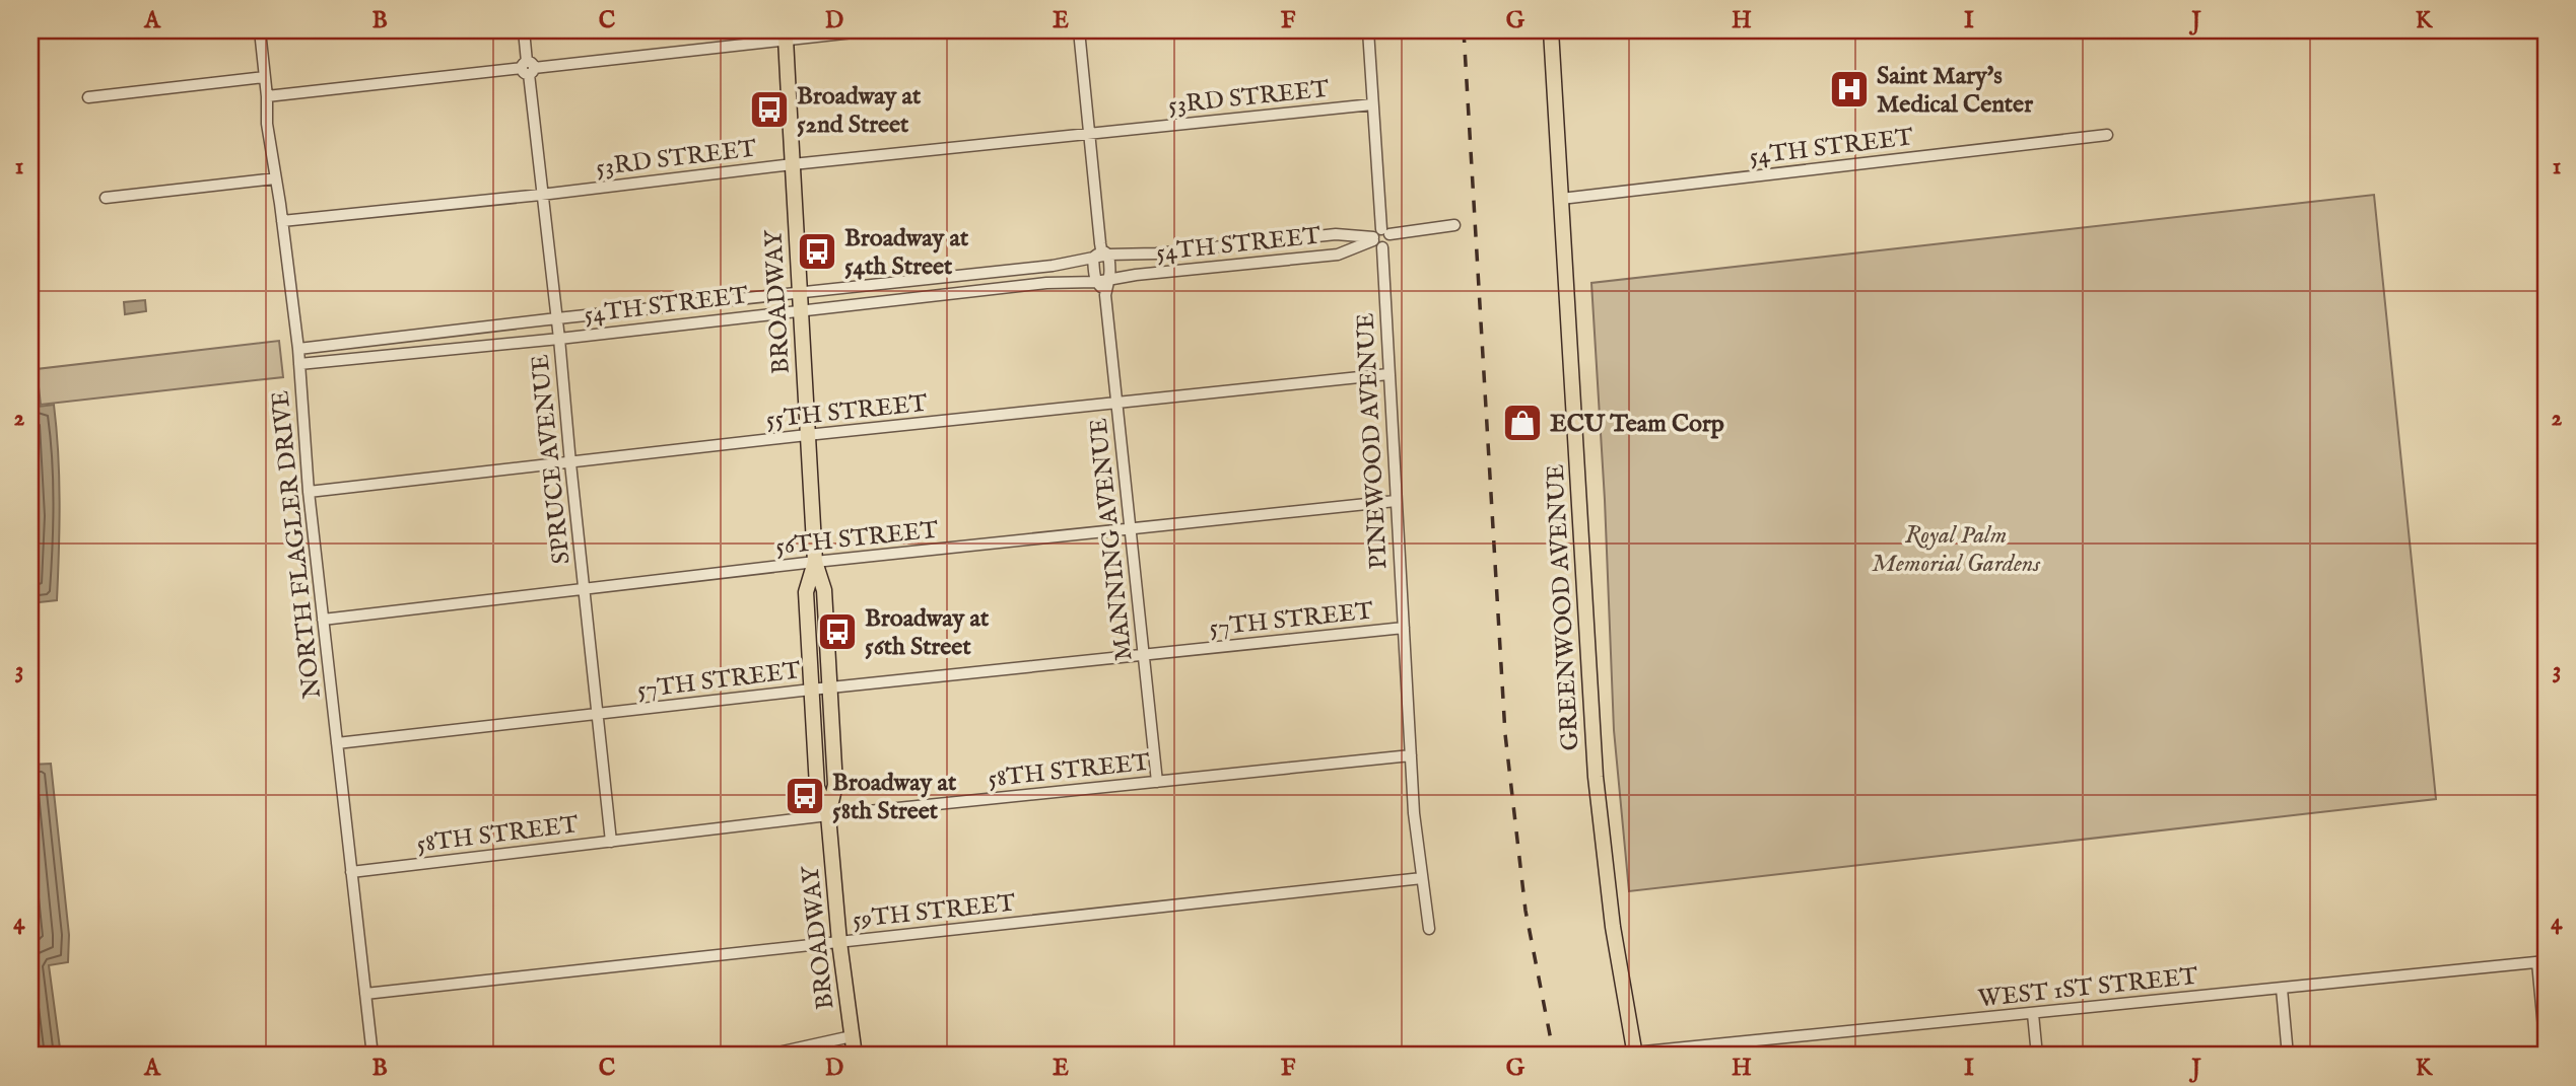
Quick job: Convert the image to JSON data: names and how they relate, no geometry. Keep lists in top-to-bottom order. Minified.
{"streets":{"main road":["BROADWAY","GREENWOOD AVENUE"],"street":["53RD STREET","54TH STREET","55TH STREET","PINEWOOD AVENUE","SPRUCE AVENUE","56TH STREET","MANNING AVENUE","NORTH FLAGLER DRIVE","57TH STREET","58TH STREET","59TH STREET","WEST 1ST STREET"]},"crossings":[["53RD STREET","BROADWAY"],["53RD STREET","PINEWOOD AVENUE"],["53RD STREET","SPRUCE AVENUE"],["53RD STREET","NORTH FLAGLER DRIVE"],["54TH STREET","BROADWAY"],["54TH STREET","PINEWOOD AVENUE"],["54TH STREET","SPRUCE AVENUE"],["54TH STREET","NORTH FLAGLER DRIVE"],["54TH STREET","GREENWOOD AVENUE"],["BROADWAY","55TH STREET"],["BROADWAY","56TH STREET"],["BROADWAY","57TH STREET"],["BROADWAY","58TH STREET"],["BROADWAY","59TH STREET"],["55TH STREET","PINEWOOD AVENUE"],["55TH STREET","SPRUCE AVENUE"],["55TH STREET","MANNING AVENUE"],["55TH STREET","NORTH FLAGLER DRIVE"],["PINEWOOD AVENUE","56TH STREET"],["PINEWOOD AVENUE","57TH STREET"],["PINEWOOD AVENUE","58TH STREET"],["PINEWOOD AVENUE","59TH STREET"],["SPRUCE AVENUE","56TH STREET"],["SPRUCE AVENUE","57TH STREET"],["SPRUCE AVENUE","58TH STREET"],["56TH STREET","MANNING AVENUE"],["56TH STREET","NORTH FLAGLER DRIVE"],["MANNING AVENUE","57TH STREET"],["MANNING AVENUE","58TH STREET"],["NORTH FLAGLER DRIVE","57TH STREET"],["NORTH FLAGLER DRIVE","58TH STREET"],["NORTH FLAGLER DRIVE","59TH STREET"],["GREENWOOD AVENUE","WEST 1ST STREET"]],"parks":["Royal Palm Memorial Gardens"],"places":{"hospital":["Saint Mary's Medical Center"],"bus stop":["Broadway at 52nd Street","Broadway at 54th Street","Broadway at 56th Street","Broadway at 58th Street"],"shop":["ECU Team Corp"]},"grid":{"columns":["A","B","C","D","E","F","G","H","I","J","K"],"rows":["1","2","3","4"]}}
